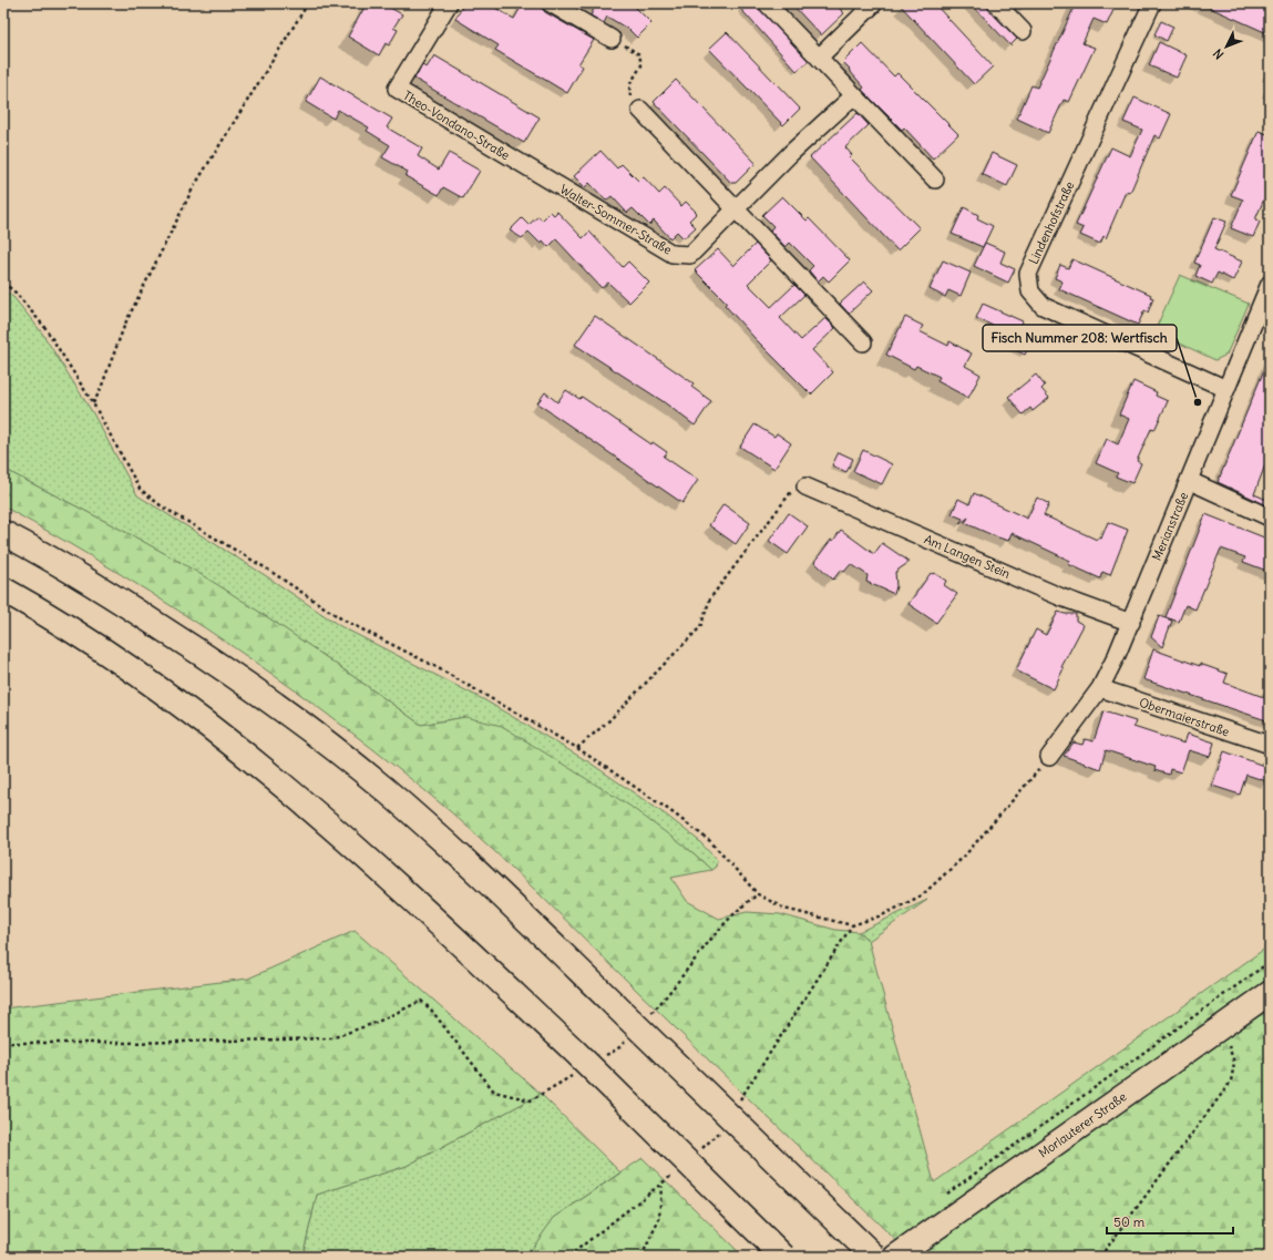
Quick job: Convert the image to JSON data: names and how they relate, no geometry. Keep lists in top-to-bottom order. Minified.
{"streets":{"street":["Theo-Vondano-Straße","Walter-Sommer-Straße","Lindenhofstraße","Merianstraße","Am Langen Stein","Obermaierstraße","Morlauterer Straße"]},"crossings":[["Theo-Vondano-Straße","Walter-Sommer-Straße"],["Lindenhofstraße","Merianstraße"],["Merianstraße","Am Langen Stein"],["Merianstraße","Obermaierstraße"]],"places":["Fisch Nummer 208: Wertfisch"],"scale_bar":"50 m","north":"bottom left"}
